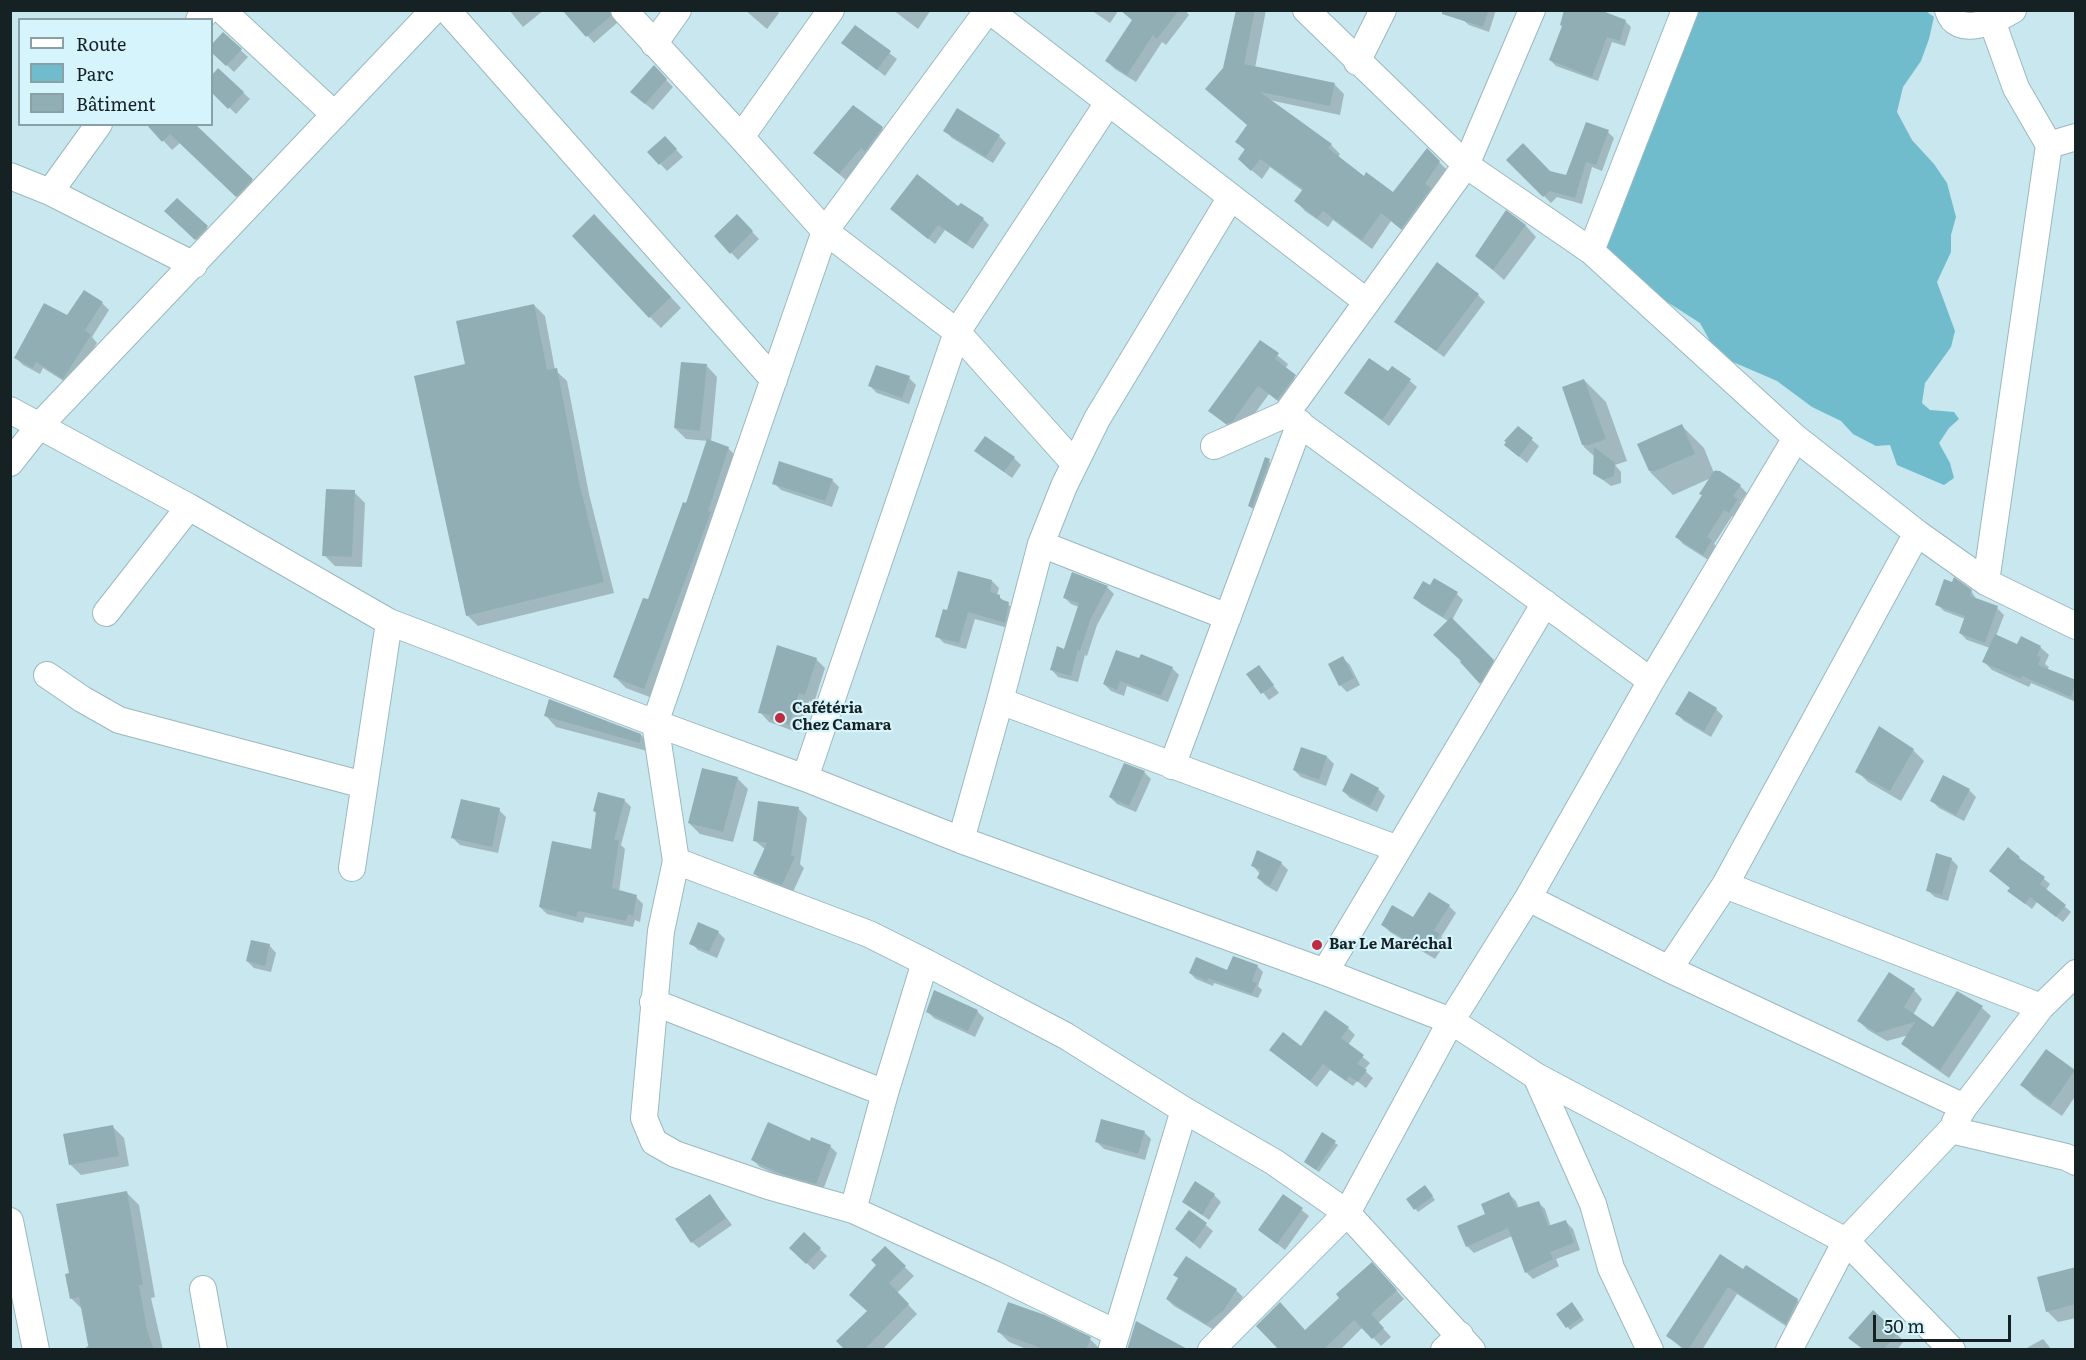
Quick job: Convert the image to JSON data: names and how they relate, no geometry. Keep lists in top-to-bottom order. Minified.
{"places":["Cafétéria Chez Camara","Bar Le Maréchal"],"legend":["Route","Parc","Bâtiment"],"scale_bar":"50 m"}
